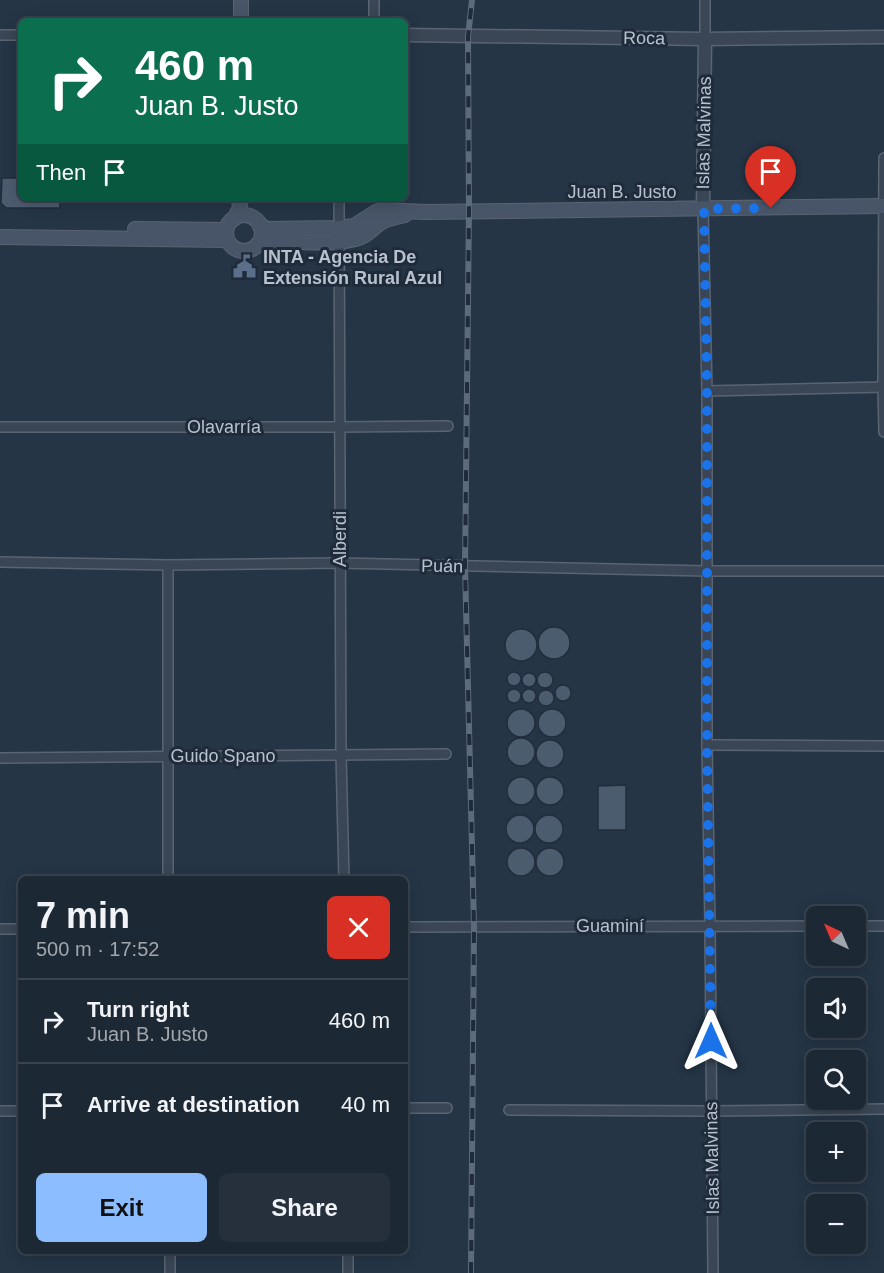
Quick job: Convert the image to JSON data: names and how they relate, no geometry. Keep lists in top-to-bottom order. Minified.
{"streets":{"main road":["Juan B. Justo"],"street":["Roca","Islas Malvinas","Olavarría","Alberdi","Puán","Guido Spano","Guaminí"]},"crossings":[["Roca","Islas Malvinas"],["Islas Malvinas","Juan B. Justo"],["Islas Malvinas","Puán"],["Islas Malvinas","Guaminí"],["Juan B. Justo","Alberdi"],["Olavarría","Alberdi"],["Alberdi","Puán"],["Alberdi","Guido Spano"]],"places":{"public building":["INTA - Agencia De Extensión Rural Azul"]},"north":"top left","page":{"turn":["460 m","Juan B. Justo"],"then":"Then","heading":["7 min","500 m · 17:52"],"map_buttons":["+","−"],"list":[{"name":"Turn right","note":"Juan B. Justo","value":"460 m"},{"name":"Arrive at destination","value":"40 m"}],"buttons":["Exit","Share"]}}
